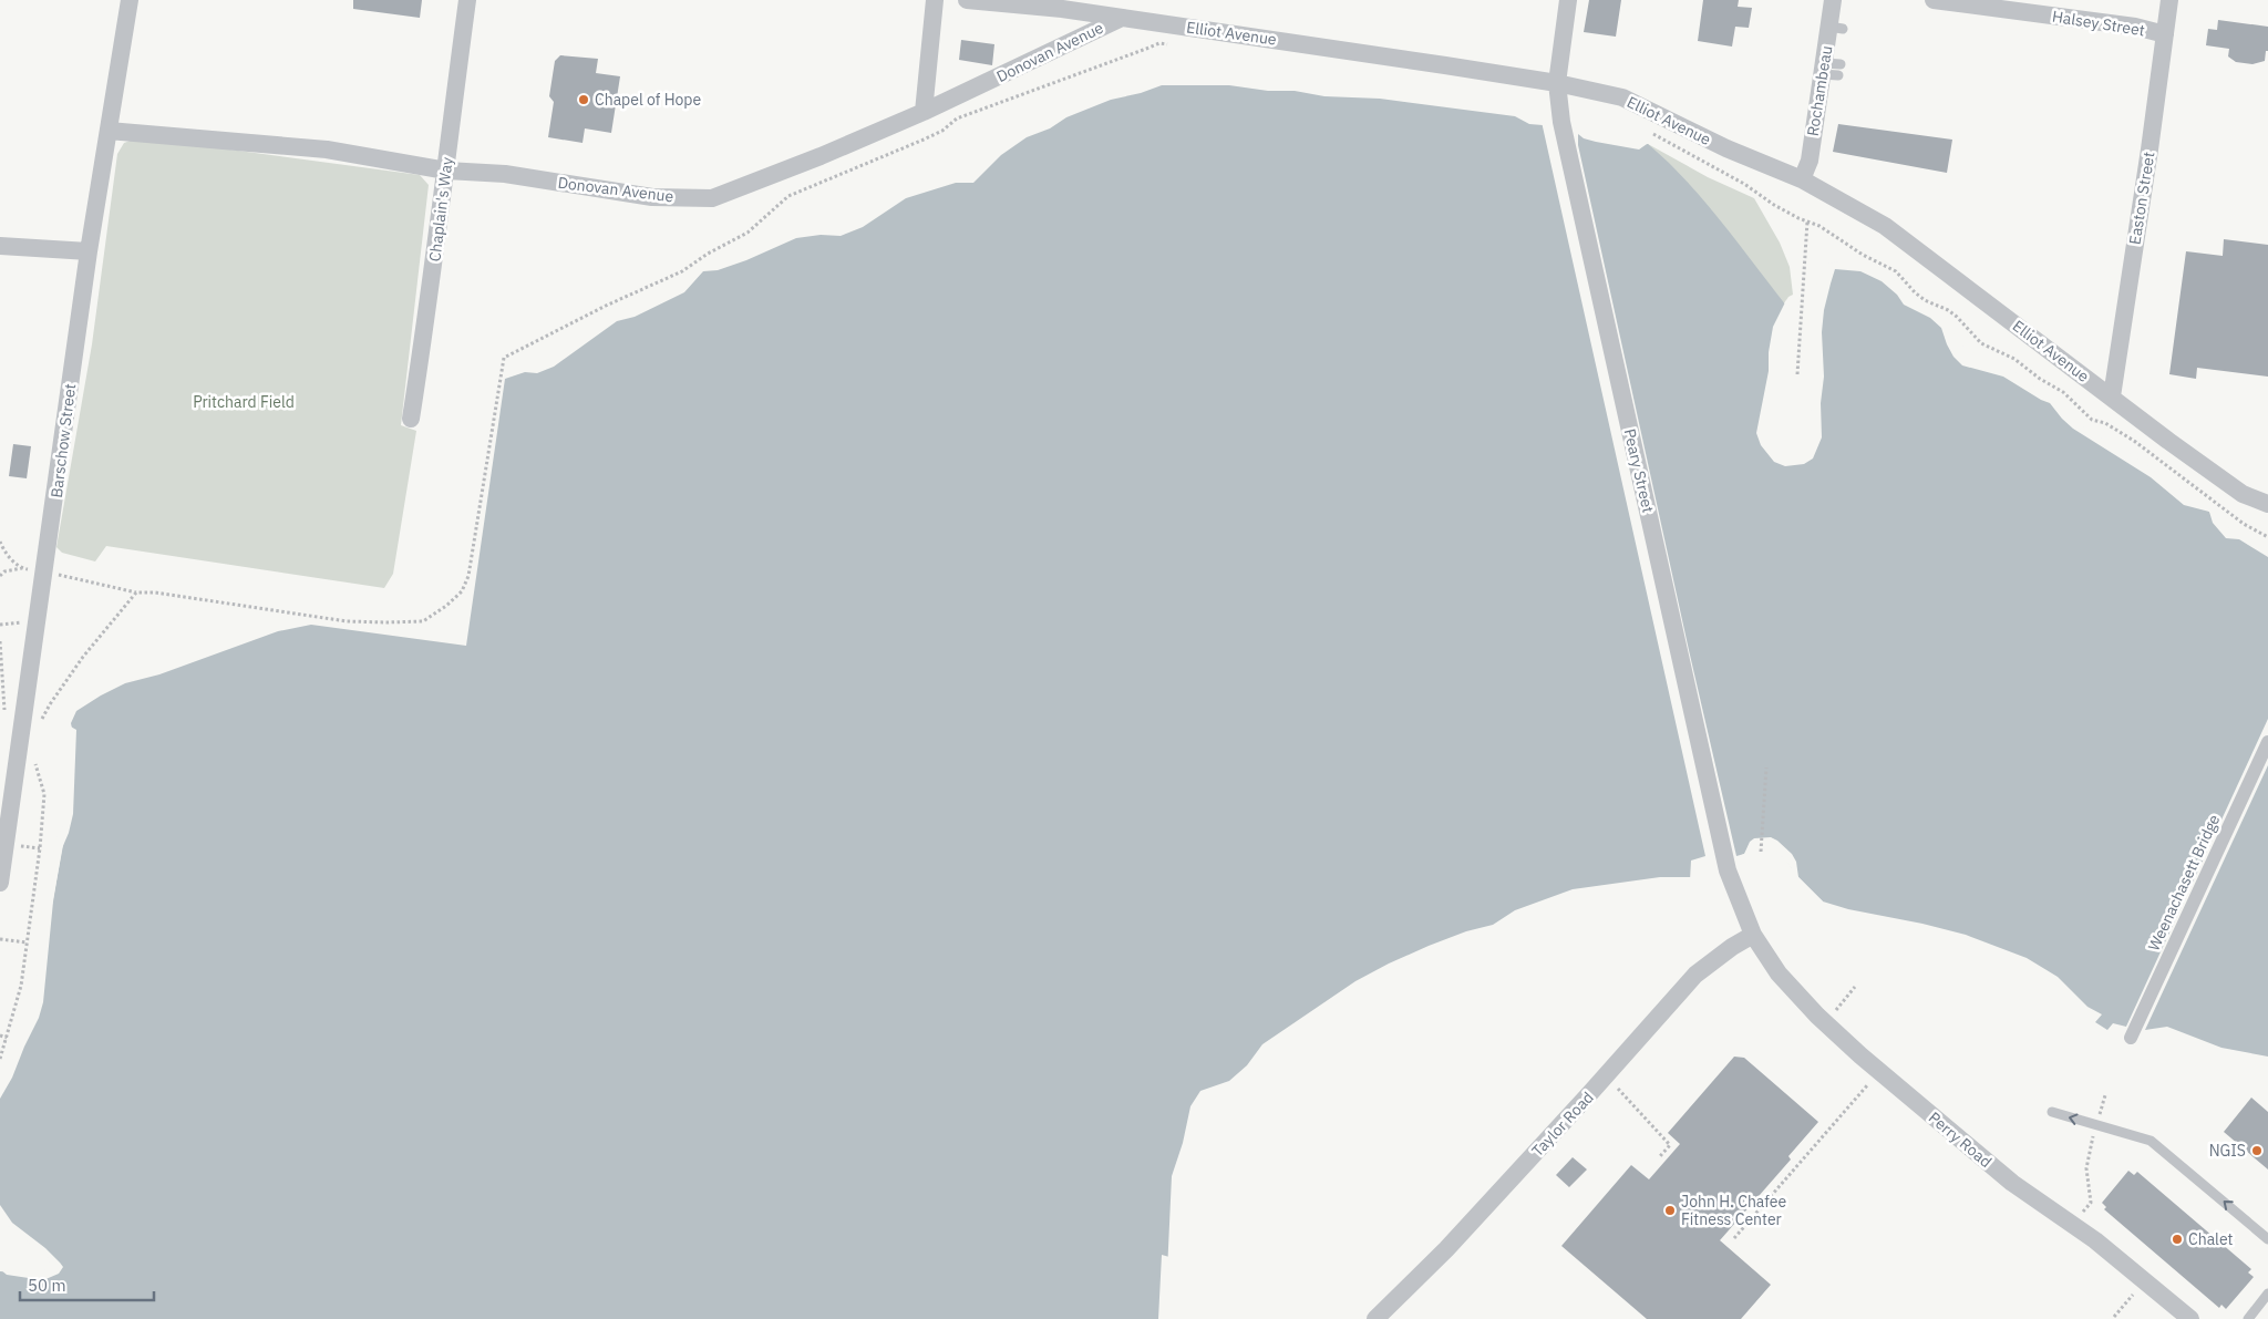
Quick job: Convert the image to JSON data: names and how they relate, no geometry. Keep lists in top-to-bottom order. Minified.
{"streets":{"street":["Halsey Street","Elliot Avenue","Donovan Avenue","Rochambeau","Easton Street","Chaplain's Way","Barschow Street","Peary Street","Weenachasett Bridge","Taylor Road","Perry Road"]},"crossings":[["Halsey Street","Easton Street"],["Elliot Avenue","Donovan Avenue"],["Elliot Avenue","Rochambeau"],["Elliot Avenue","Easton Street"],["Elliot Avenue","Peary Street"],["Donovan Avenue","Chaplain's Way"],["Donovan Avenue","Barschow Street"],["Peary Street","Taylor Road"],["Peary Street","Perry Road"],["Taylor Road","Perry Road"]],"parks":["Pritchard Field"],"places":["Chapel of Hope","NGIS","John H. Chafee Fitness Center","Chalet"],"scale_bar":"50 m"}
